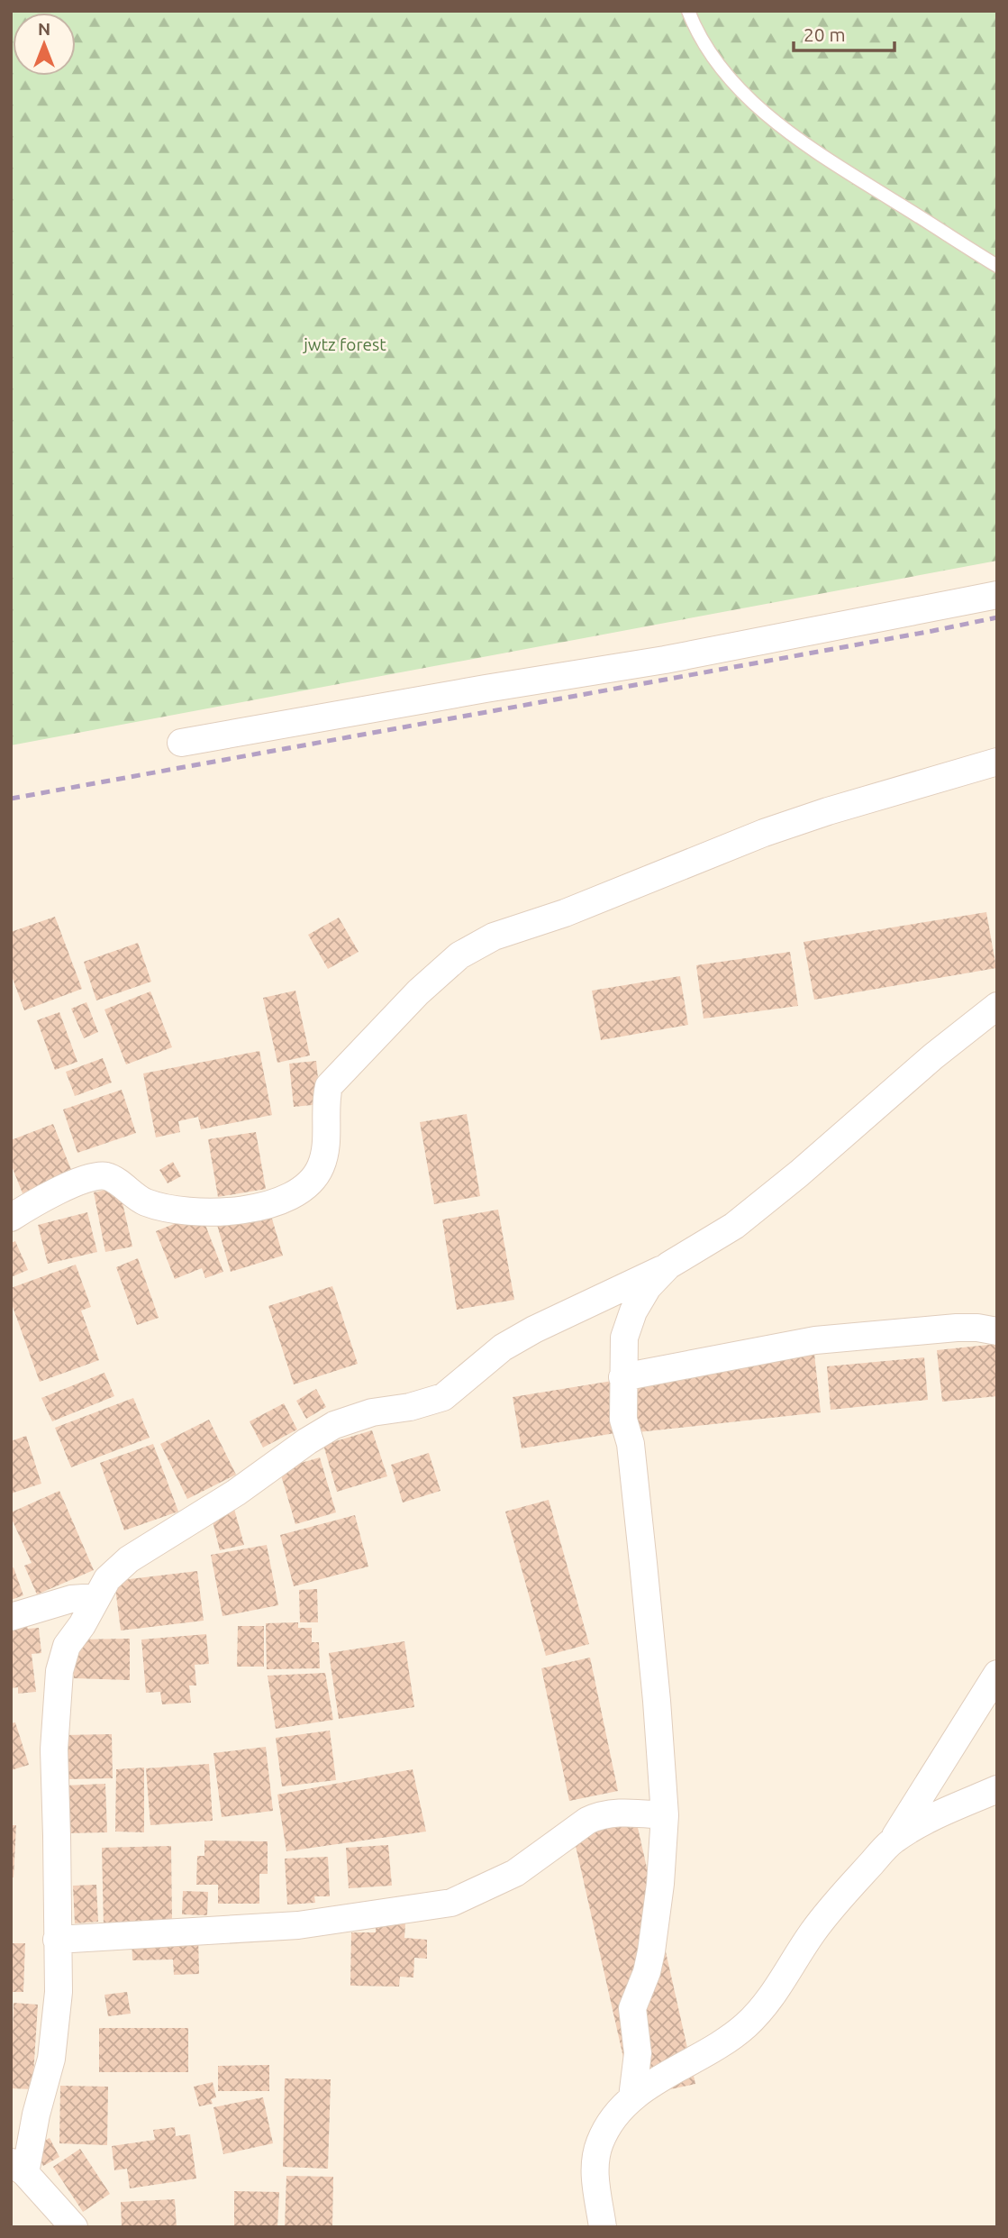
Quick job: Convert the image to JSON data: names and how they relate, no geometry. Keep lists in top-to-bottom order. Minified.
{"parks":["jwtz forest"],"scale_bar":"20 m","north":"top"}
